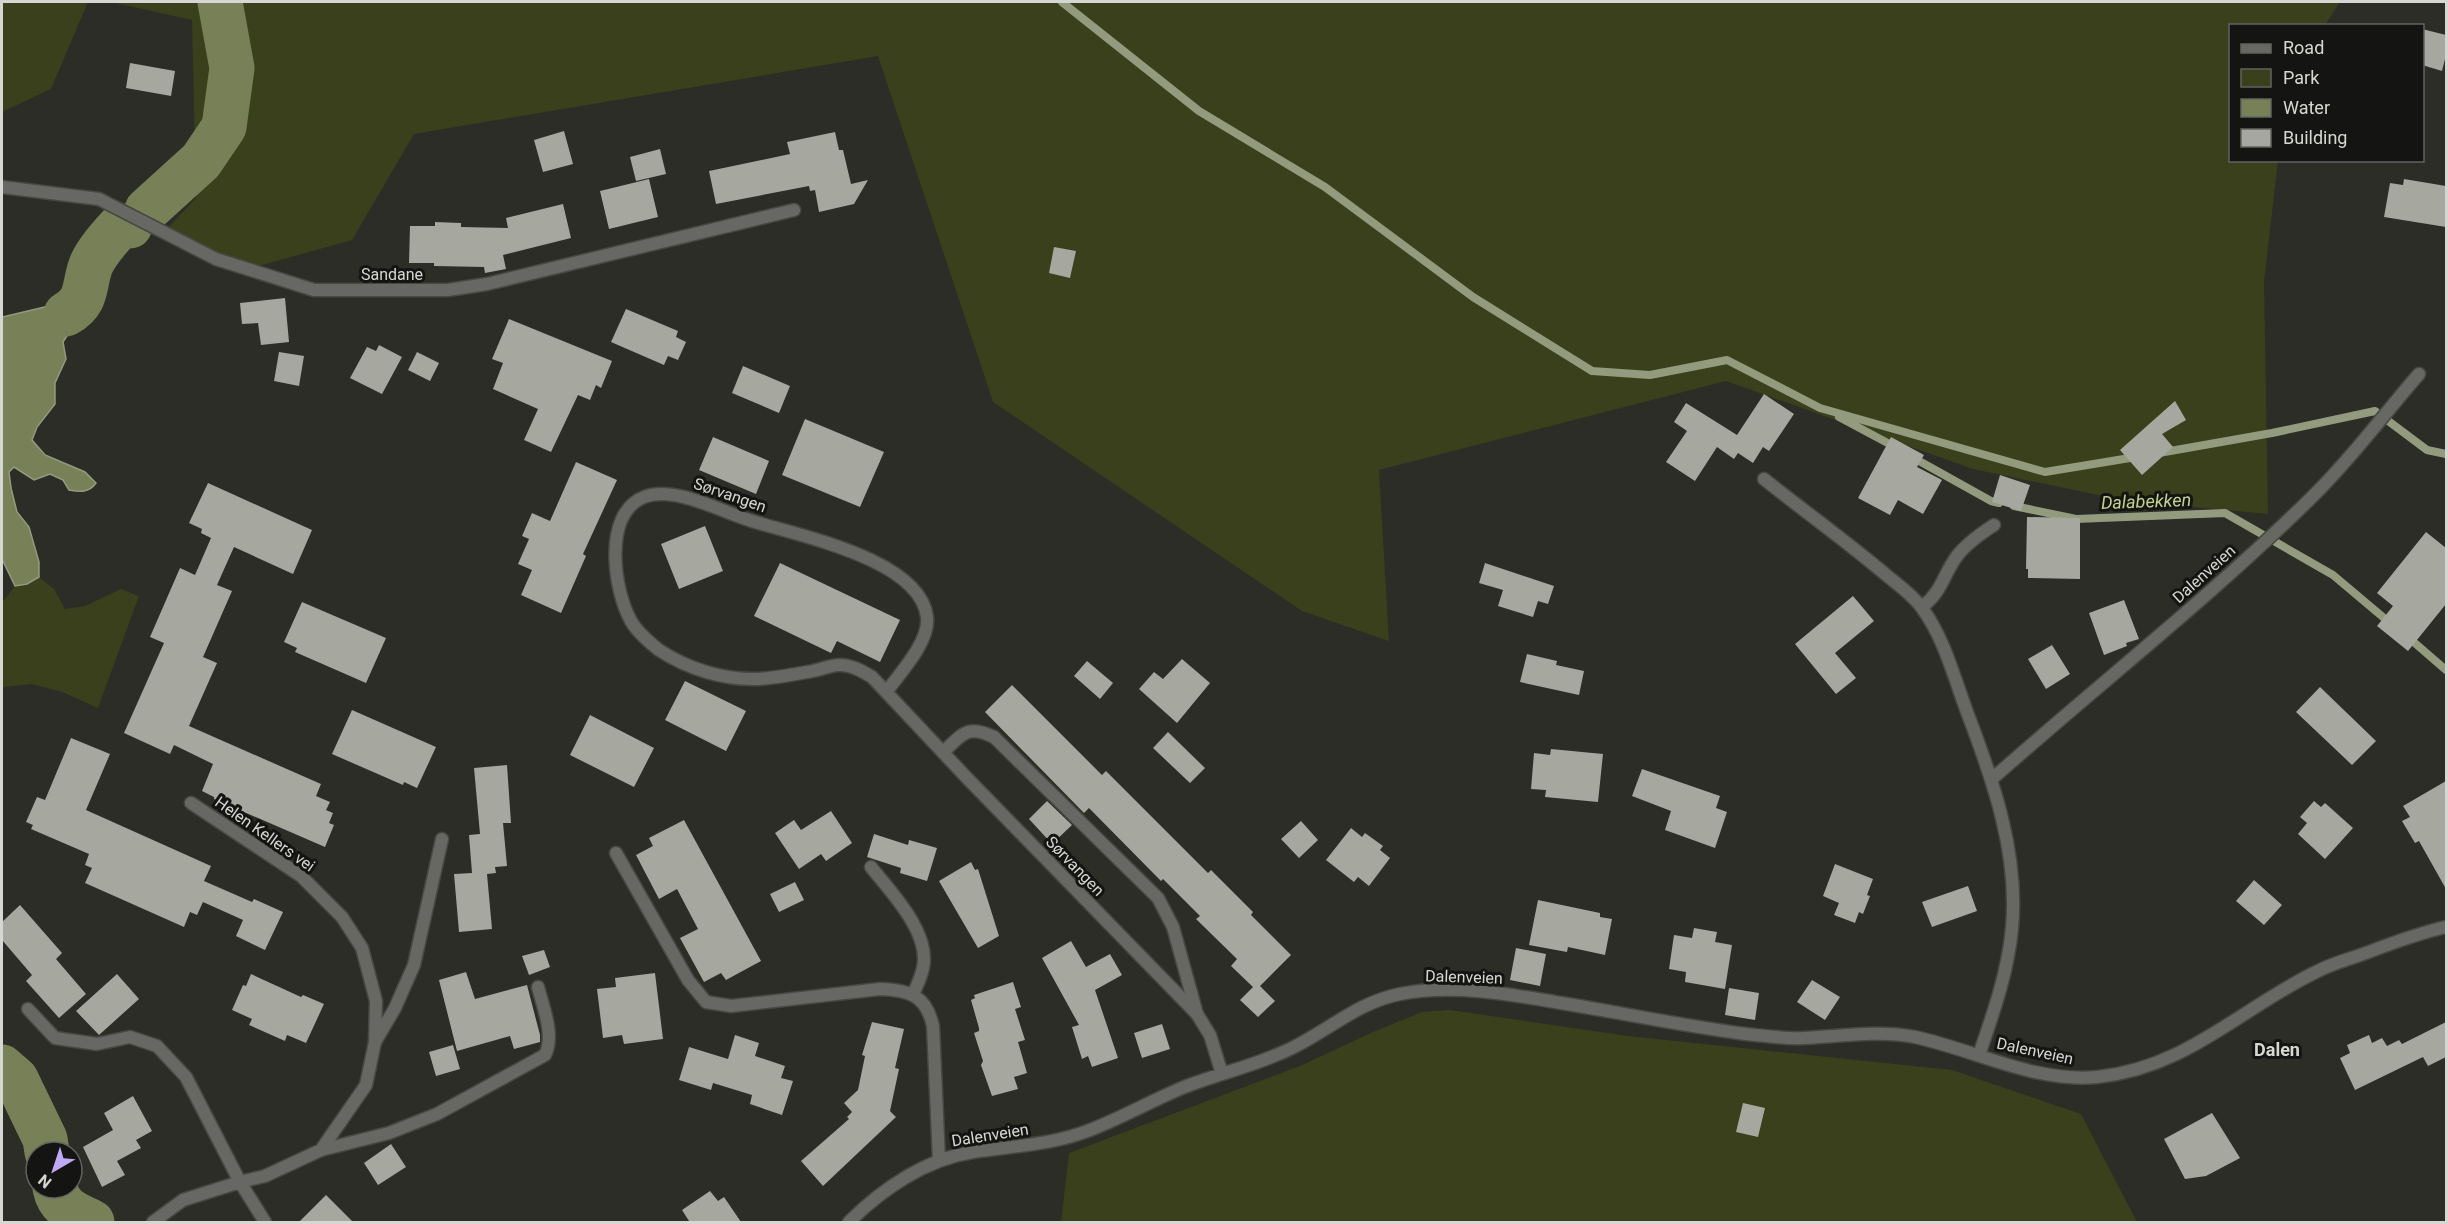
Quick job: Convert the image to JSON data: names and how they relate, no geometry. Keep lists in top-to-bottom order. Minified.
{"streets":{"street":["Sandane","Sørvangen","Dalenveien","Helen Kellers vei"]},"crossings":[["Sørvangen","Dalenveien"]],"districts":["Dalen"],"water":["Dalabekken"],"legend":["Road","Park","Water","Building"],"north":"bottom left"}
